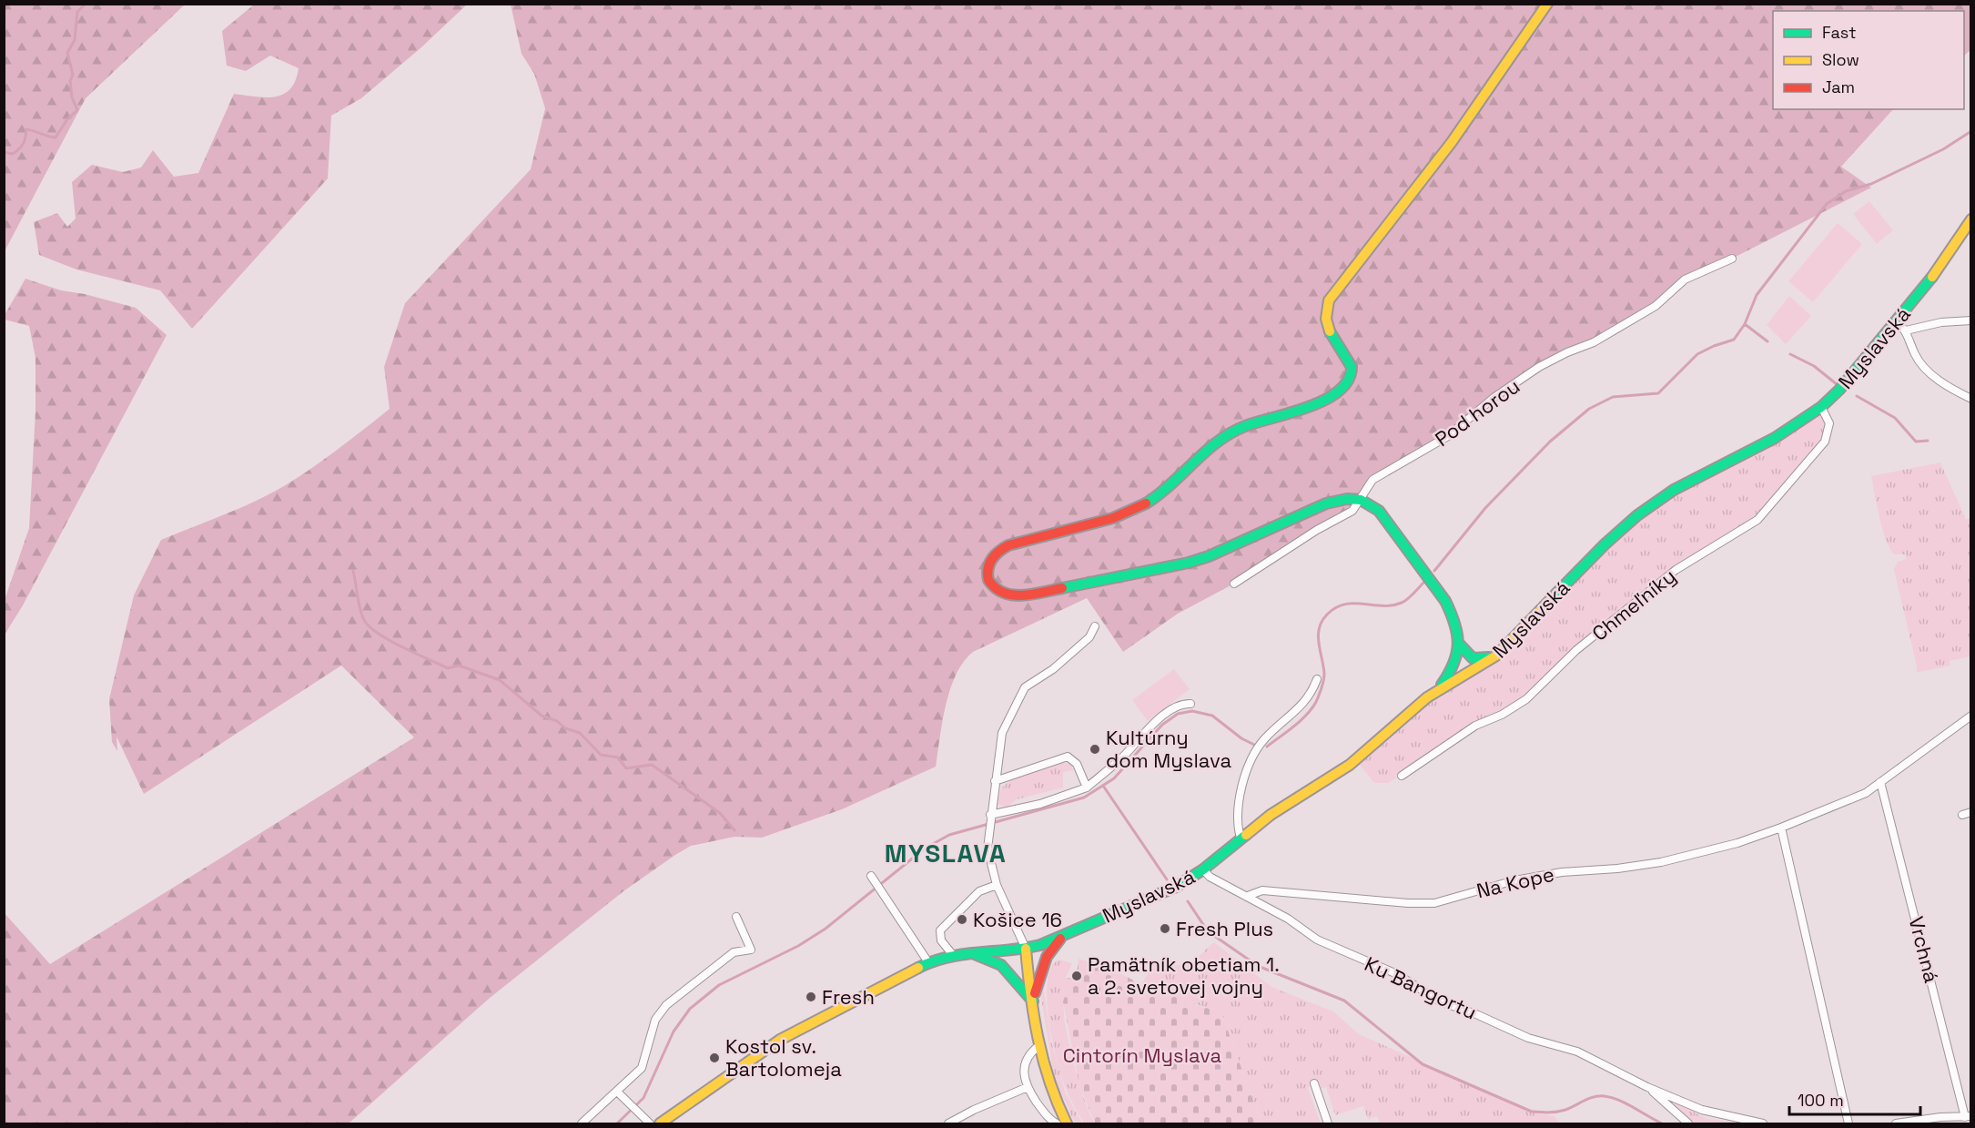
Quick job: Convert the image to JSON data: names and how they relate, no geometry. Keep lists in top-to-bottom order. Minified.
{"streets":{"street":["Myslavská","Pod horou","Chmeľníky","Na Kope","Vrchná","Ku Bangortu"]},"crossings":[["Myslavská","Chmeľníky"],["Myslavská","Ku Bangortu"],["Na Kope","Vrchná"],["Na Kope","Ku Bangortu"]],"districts":["MYSLAVA"],"parks":["Cintorín Myslava"],"places":["Kultúrny dom Myslava","Košice 16","Fresh Plus","Pamätník obetiam 1. a 2. svetovej vojny","Fresh","Kostol sv. Bartolomeja"],"legend":["Fast","Slow","Jam"],"scale_bar":"100 m"}
